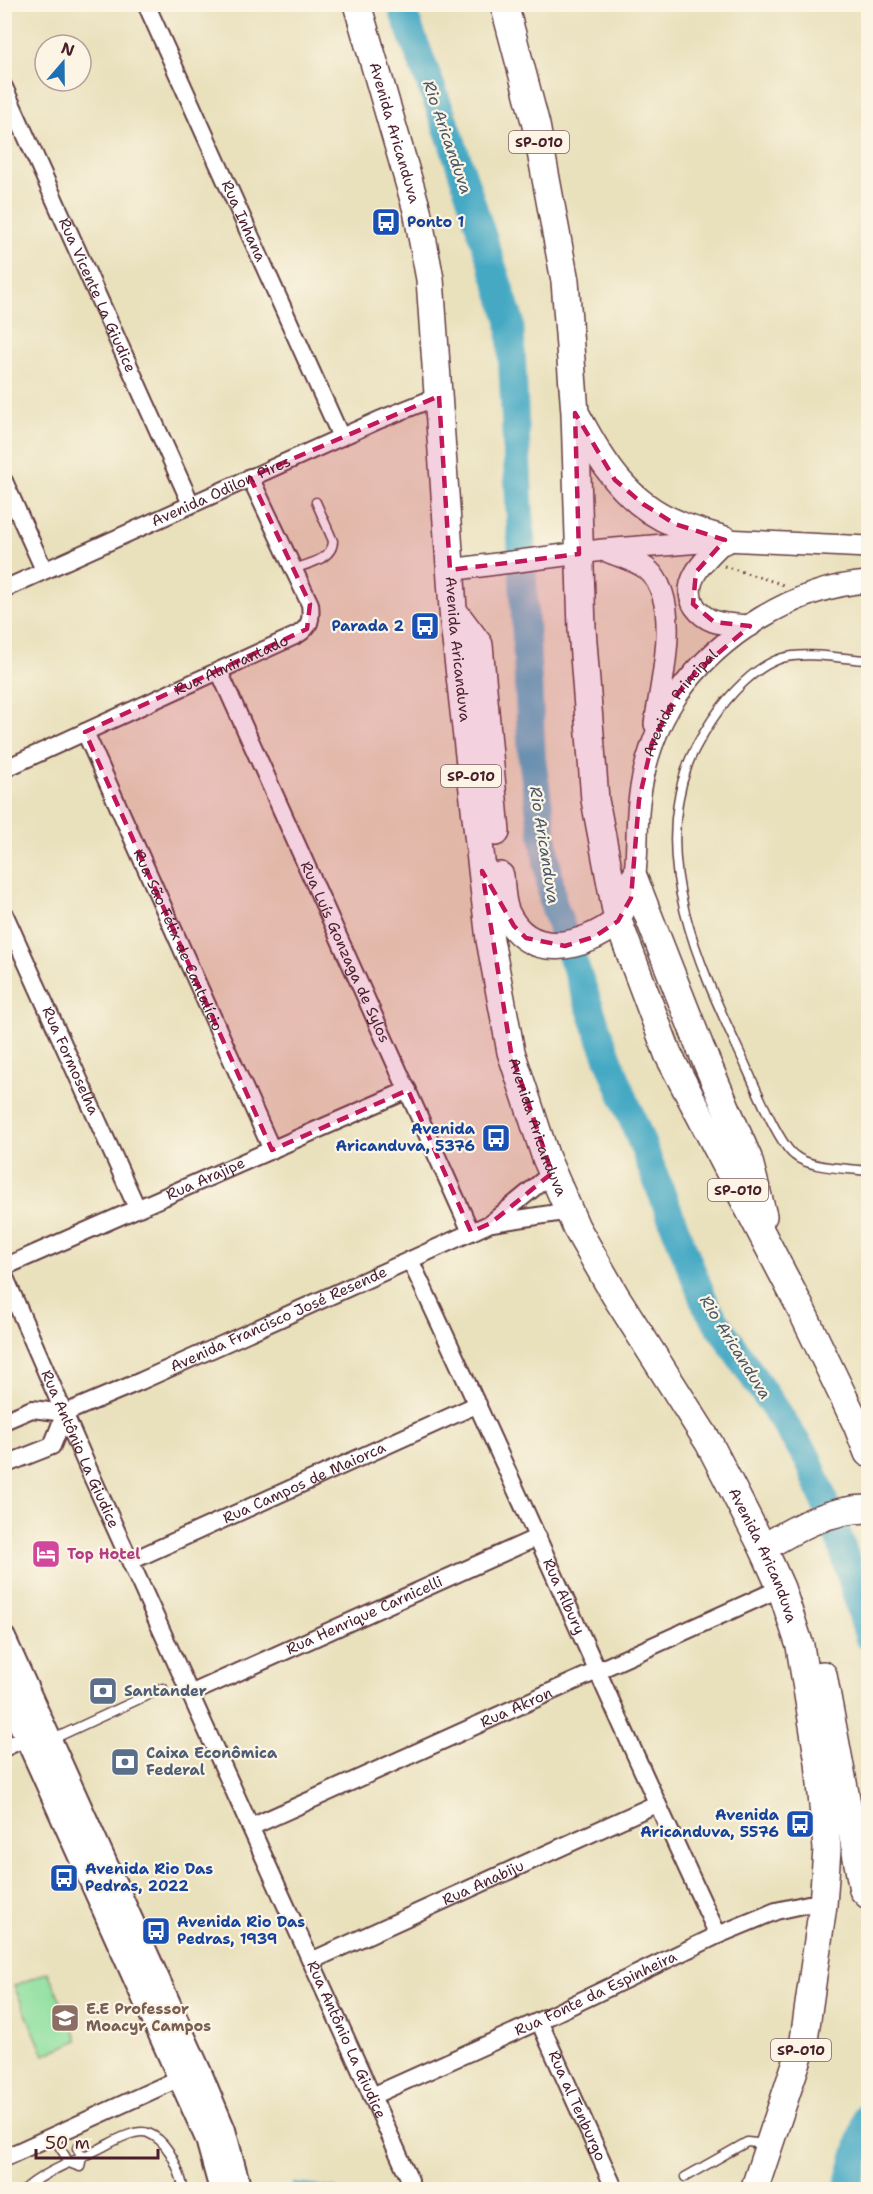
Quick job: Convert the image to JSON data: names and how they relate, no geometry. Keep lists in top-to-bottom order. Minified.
{"streets":{"highway":["Avenida Aricanduva","SP-010"],"street":["Rua Inhana","Rua Vicente La Giudice","Avenida Odilon Pires","Rua Almirantado","Avenida Principal","Rua São Félix de Cantalício","Rua Luís Gonzaga de Sylos","Rua Formoselha","Rua Arajipe","Avenida Francisco José Resende","Rua Antônio La Giudice","Rua Campos de Maiorca","Rua Albury","Rua Henrique Carnicelli","Rua Akron","Rua Anabiju","Rua Fonte da Espinheira","Rua al Tenburgo"]},"crossings":[["Avenida Aricanduva","Avenida Odilon Pires"],["Avenida Aricanduva","Avenida Francisco José Resende"],["Avenida Aricanduva","Rua Akron"],["Avenida Aricanduva","Rua Fonte da Espinheira"],["SP-010","Avenida Principal"],["Rua Inhana","Avenida Odilon Pires"],["Rua Vicente La Giudice","Avenida Odilon Pires"],["Avenida Odilon Pires","Rua Almirantado"],["Rua Almirantado","Rua São Félix de Cantalício"],["Rua Almirantado","Rua Luís Gonzaga de Sylos"],["Rua São Félix de Cantalício","Rua Arajipe"],["Rua Luís Gonzaga de Sylos","Rua Arajipe"],["Rua Luís Gonzaga de Sylos","Avenida Francisco José Resende"],["Rua Formoselha","Rua Arajipe"],["Avenida Francisco José Resende","Rua Antônio La Giudice"],["Avenida Francisco José Resende","Rua Albury"],["Rua Antônio La Giudice","Rua Campos de Maiorca"],["Rua Antônio La Giudice","Rua Henrique Carnicelli"],["Rua Antônio La Giudice","Rua Akron"],["Rua Antônio La Giudice","Rua Anabiju"],["Rua Antônio La Giudice","Rua Fonte da Espinheira"],["Rua Campos de Maiorca","Rua Albury"],["Rua Albury","Rua Henrique Carnicelli"],["Rua Albury","Rua Akron"],["Rua Albury","Rua Anabiju"],["Rua Albury","Rua Fonte da Espinheira"],["Rua Fonte da Espinheira","Rua al Tenburgo"]],"water":["Rio Aricanduva"],"places":{"bus stop":["Ponto 1","Parada 2","Avenida Aricanduva, 5376","Avenida Aricanduva, 5576","Avenida Rio Das Pedras, 2022","Avenida Rio Das Pedras, 1939"],"hotel":["Top Hotel"],"bank":["Santander","Caixa Econômica Federal"],"school or university":["E.E Professor Moacyr Campos"]},"scale_bar":"50 m","north":"top"}
